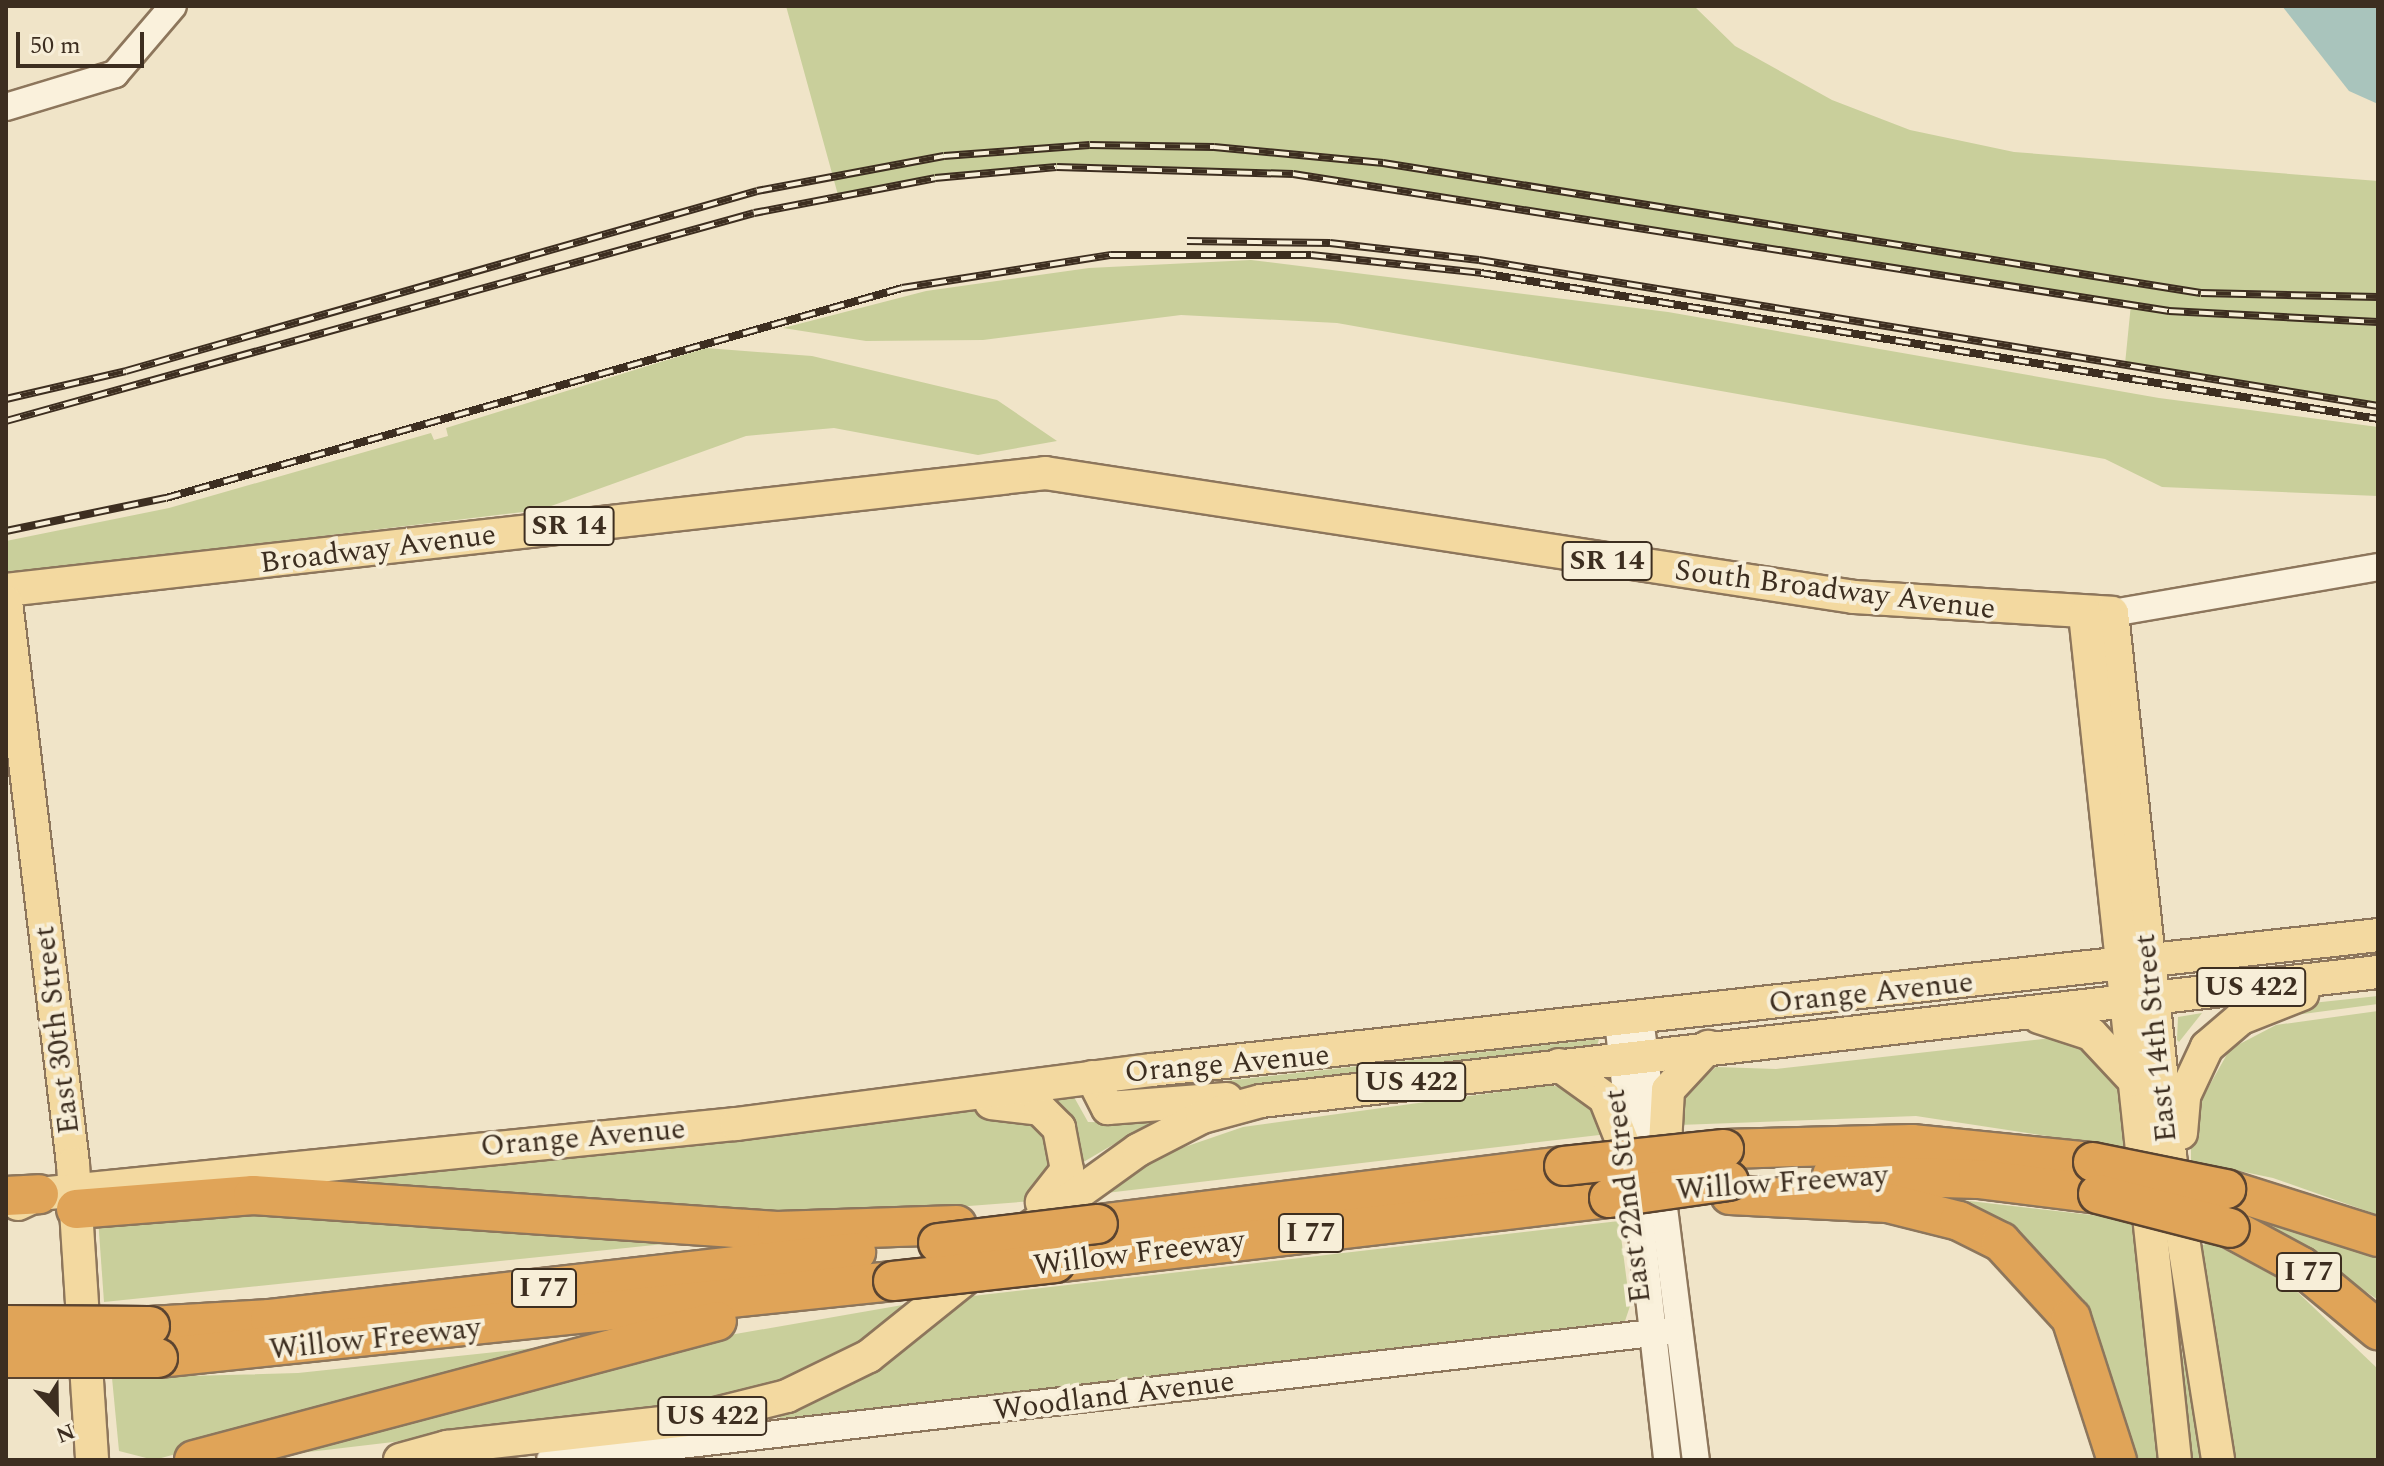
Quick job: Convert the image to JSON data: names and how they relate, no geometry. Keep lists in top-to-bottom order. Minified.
{"streets":{"highway":["Willow Freeway","I 77"],"main road":["SR 14","Broadway Avenue","South Broadway Avenue","US 422","Orange Avenue","East 30th Street","East 14th Street"],"street":["East 22nd Street","Woodland Avenue"]},"crossings":[["Broadway Avenue","South Broadway Avenue"],["South Broadway Avenue","East 14th Street"],["Orange Avenue","East 30th Street"],["Orange Avenue","East 14th Street"],["Orange Avenue","East 22nd Street"],["Willow Freeway","East 22nd Street"],["East 22nd Street","Woodland Avenue"]],"scale_bar":"50 m","north":"bottom"}
